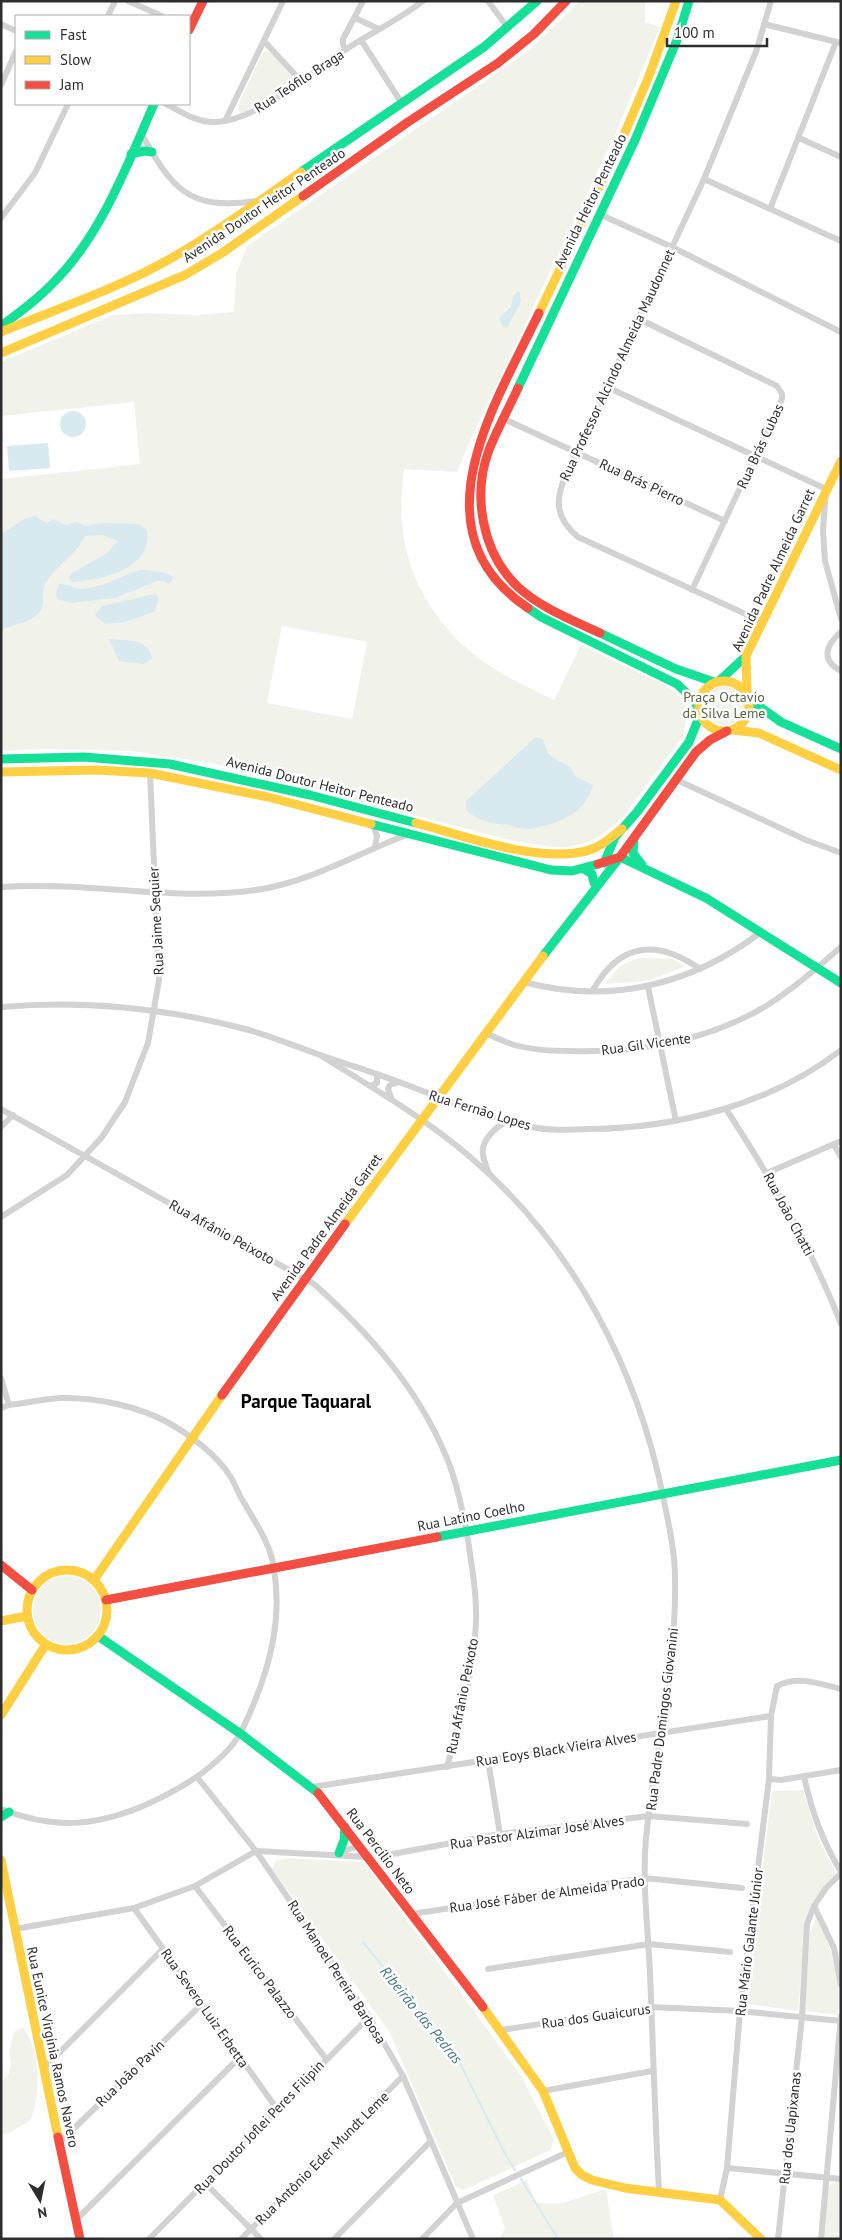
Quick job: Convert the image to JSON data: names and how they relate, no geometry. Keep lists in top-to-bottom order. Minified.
{"streets":{"main road":["Avenida Heitor Penteado","Avenida Doutor Heitor Penteado","Avenida Padre Almeida Garret","Rua Latino Coelho","Rua Percílio Neto","Rua Eunice Virgínia Ramos Navero"],"street":["Rua Teófilo Braga","Rua Professor Alcindo Almeida Maudonnet","Rua Brás Cubas","Rua Brás Pierro","Rua Jaime Sequier","Rua Gil Vicente","Rua Fernão Lopes","Rua João Chatti","Rua Afrânio Peixoto","Rua Padre Domingos Giovanini","Rua Eoys Black Vieira Alves","Rua Pastor Alzimar José Alves","Rua José Fáber de Almeida Prado","Rua Mário Galante Júnior","Rua Eurico Palazzo","Rua Manoel Pereira Barbosa","Rua Severo Luiz Erbetta","Rua dos Guaicurus","Rua João Pavin","Rua Doutor Joflei Peres Filipin","Rua dos Uapixanas","Rua Antônio Eder Mundt Leme"]},"crossings":[["Avenida Heitor Penteado","Rua Brás Pierro"],["Avenida Heitor Penteado","Avenida Padre Almeida Garret"],["Avenida Doutor Heitor Penteado","Rua Jaime Sequier"],["Rua Professor Alcindo Almeida Maudonnet","Rua Brás Cubas"],["Rua Professor Alcindo Almeida Maudonnet","Rua Brás Pierro"],["Rua Professor Alcindo Almeida Maudonnet","Avenida Padre Almeida Garret"],["Rua Brás Cubas","Rua Brás Pierro"],["Avenida Padre Almeida Garret","Rua Gil Vicente"],["Avenida Padre Almeida Garret","Rua Fernão Lopes"],["Avenida Padre Almeida Garret","Rua Afrânio Peixoto"],["Avenida Padre Almeida Garret","Rua Latino Coelho"],["Avenida Padre Almeida Garret","Rua Padre Domingos Giovanini"],["Avenida Padre Almeida Garret","Rua Percílio Neto"],["Rua Jaime Sequier","Rua Fernão Lopes"],["Rua Jaime Sequier","Rua Afrânio Peixoto"],["Rua Fernão Lopes","Rua João Chatti"],["Rua Fernão Lopes","Rua Padre Domingos Giovanini"],["Rua Afrânio Peixoto","Rua Latino Coelho"],["Rua Afrânio Peixoto","Rua Eoys Black Vieira Alves"],["Rua Latino Coelho","Rua Padre Domingos Giovanini"],["Rua Latino Coelho","Rua Percílio Neto"],["Rua Padre Domingos Giovanini","Rua Eoys Black Vieira Alves"],["Rua Padre Domingos Giovanini","Rua Pastor Alzimar José Alves"],["Rua Padre Domingos Giovanini","Rua Percílio Neto"],["Rua Padre Domingos Giovanini","Rua José Fáber de Almeida Prado"],["Rua Padre Domingos Giovanini","Rua dos Guaicurus"],["Rua Eoys Black Vieira Alves","Rua Percílio Neto"],["Rua Eoys Black Vieira Alves","Rua Mário Galante Júnior"],["Rua Percílio Neto","Rua José Fáber de Almeida Prado"],["Rua Percílio Neto","Rua Mário Galante Júnior"],["Rua Percílio Neto","Rua dos Guaicurus"],["Rua Mário Galante Júnior","Rua dos Guaicurus"],["Rua Eurico Palazzo","Rua Doutor Joflei Peres Filipin"],["Rua Manoel Pereira Barbosa","Rua Doutor Joflei Peres Filipin"],["Rua Manoel Pereira Barbosa","Rua Antônio Eder Mundt Leme"],["Rua Severo Luiz Erbetta","Rua João Pavin"],["Rua Severo Luiz Erbetta","Rua Doutor Joflei Peres Filipin"],["Rua dos Guaicurus","Rua dos Uapixanas"],["Rua Eunice Virgínia Ramos Navero","Rua João Pavin"]],"districts":["Parque Taquaral"],"water":["Ribeirão das Pedras"],"parks":["Praça Octavio da Silva Leme"],"legend":["Fast","Slow","Jam"],"scale_bar":"100 m","north":"bottom"}
